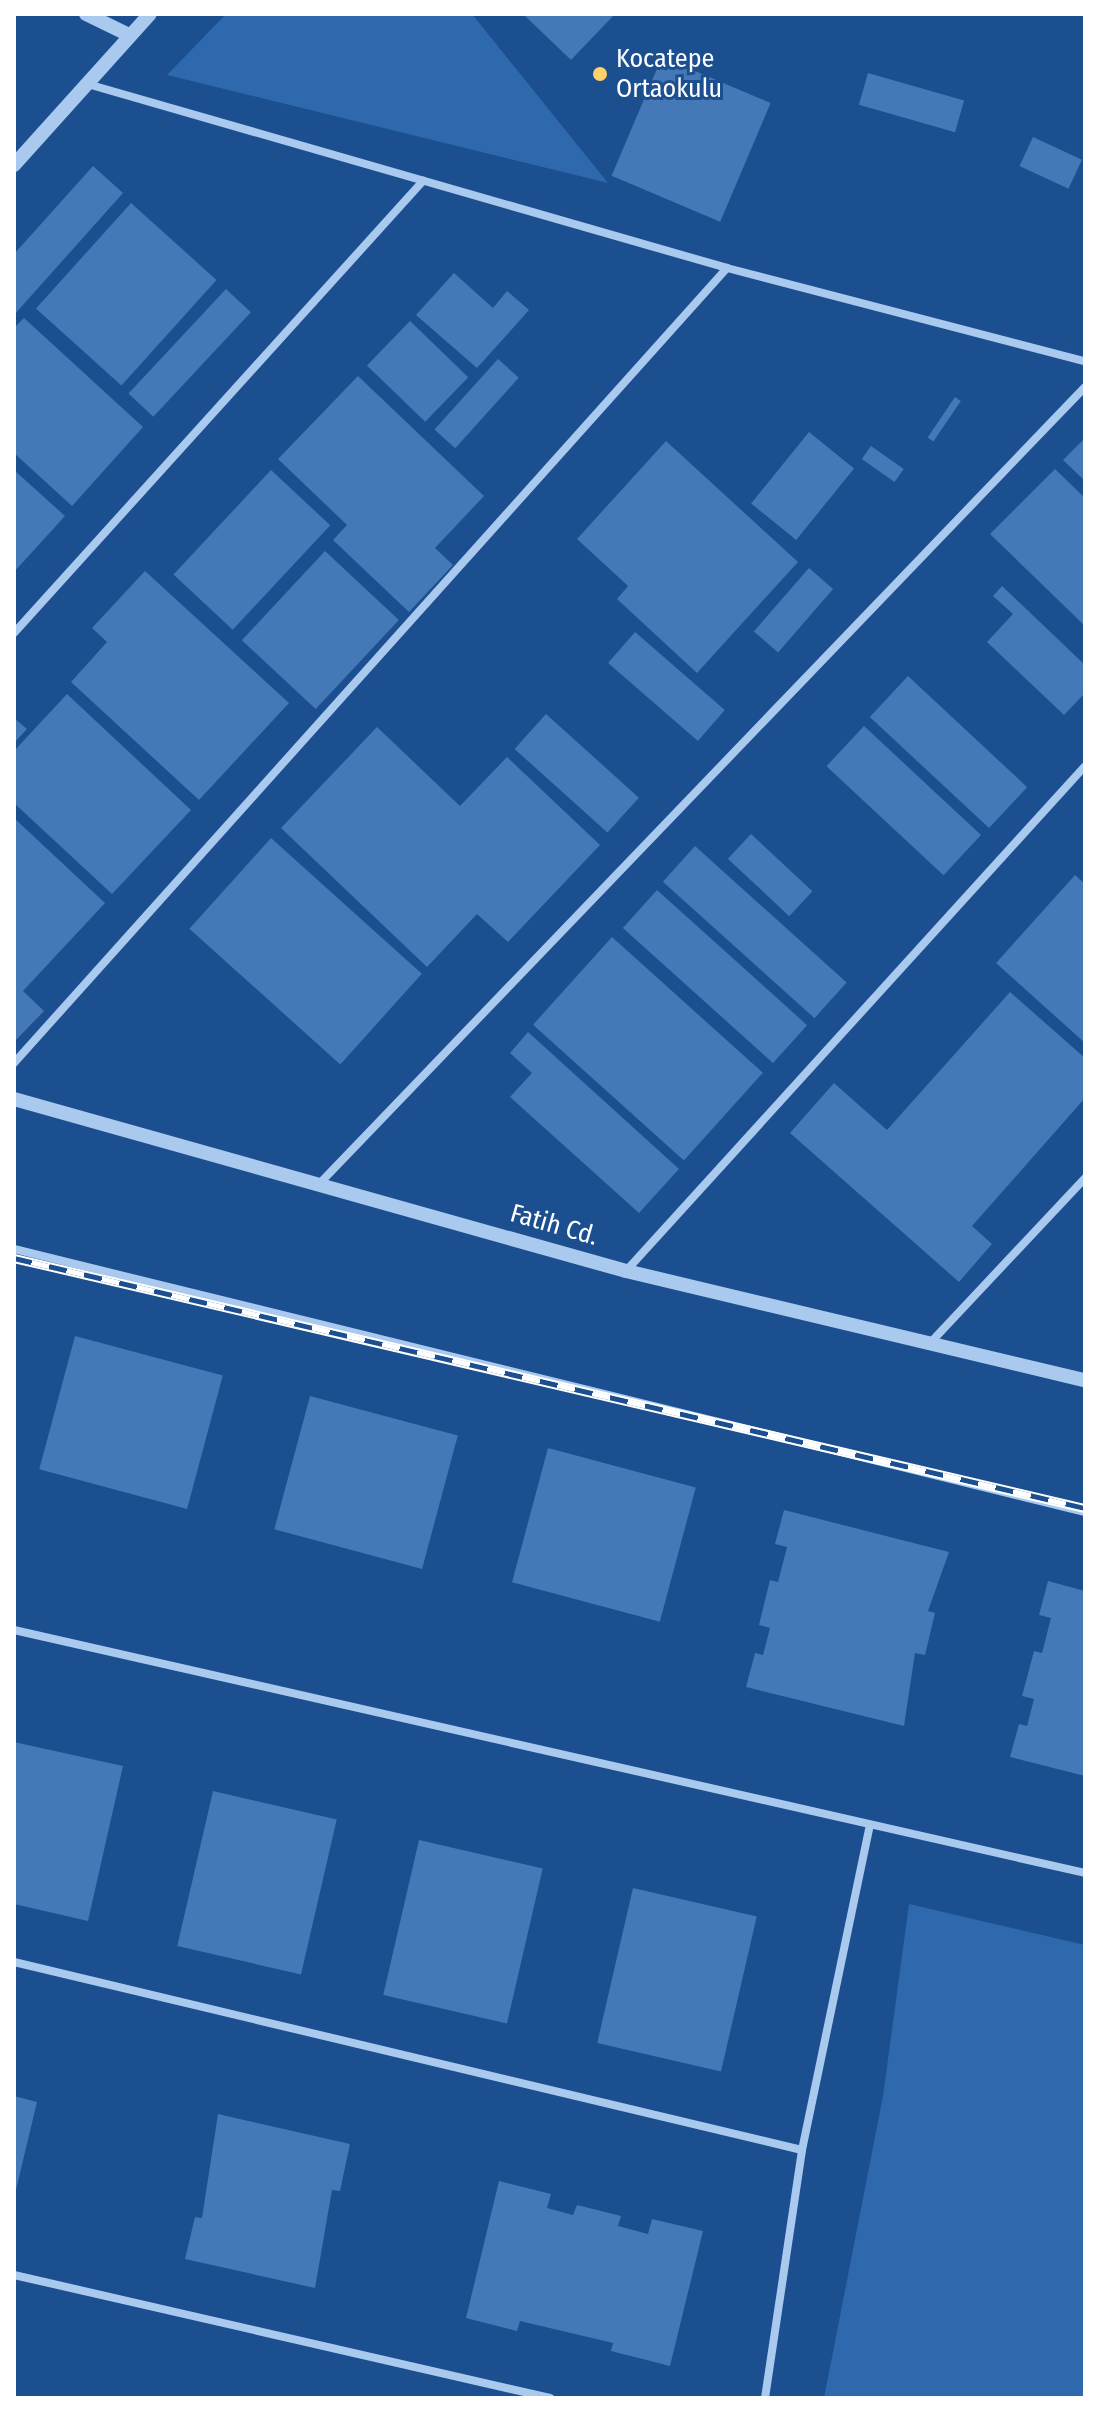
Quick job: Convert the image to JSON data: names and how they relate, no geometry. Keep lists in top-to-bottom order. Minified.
{"streets":{"street":["Fatih Cd."]},"places":["Kocatepe Ortaokulu"]}
